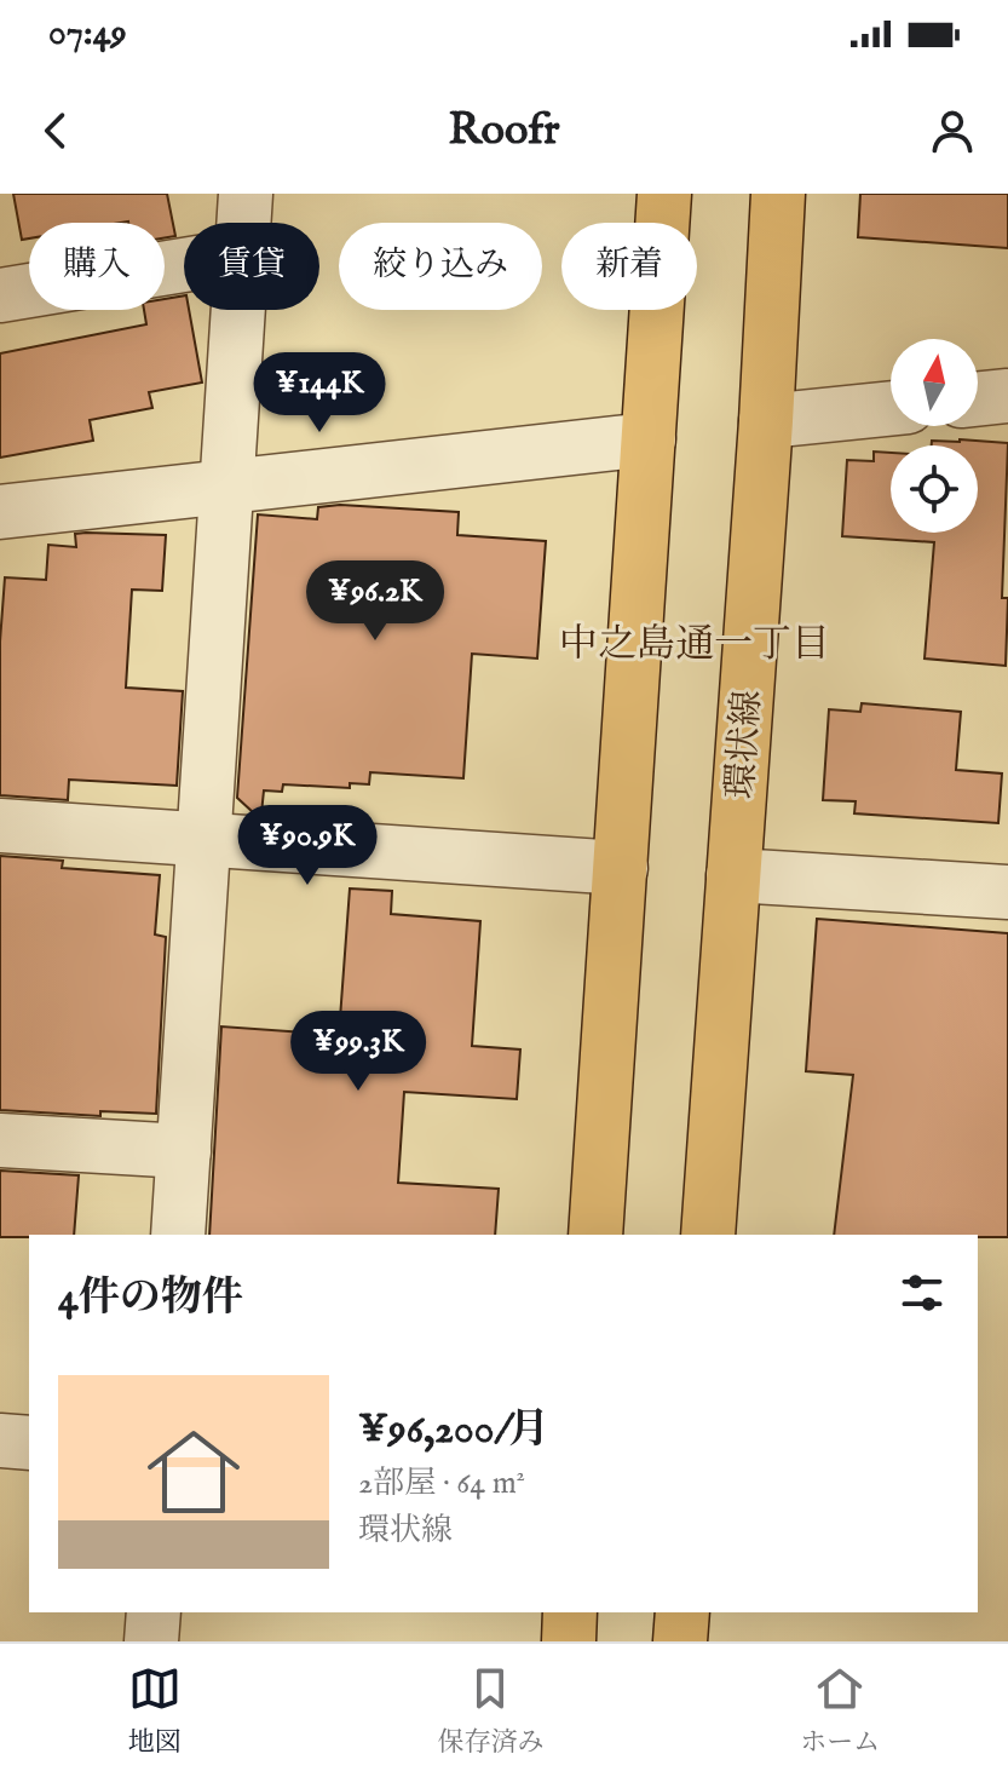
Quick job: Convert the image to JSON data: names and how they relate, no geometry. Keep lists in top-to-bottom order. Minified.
{"streets":{"main road":["環状線"]},"districts":["中之島通一丁目"],"north":"top","page":{"status":"07:49","header":"Roofr","chip":["購入","賃貸","絞り込み","新着"],"price":["¥144K","¥96.2K","¥90.9K","¥99.3K"],"heading":"4件の物件","list":[{"name":"¥96,200/月","note":"2部屋 · 64 m² · 環状線"}],"tabs":["地図","保存済み","ホーム"]}}
